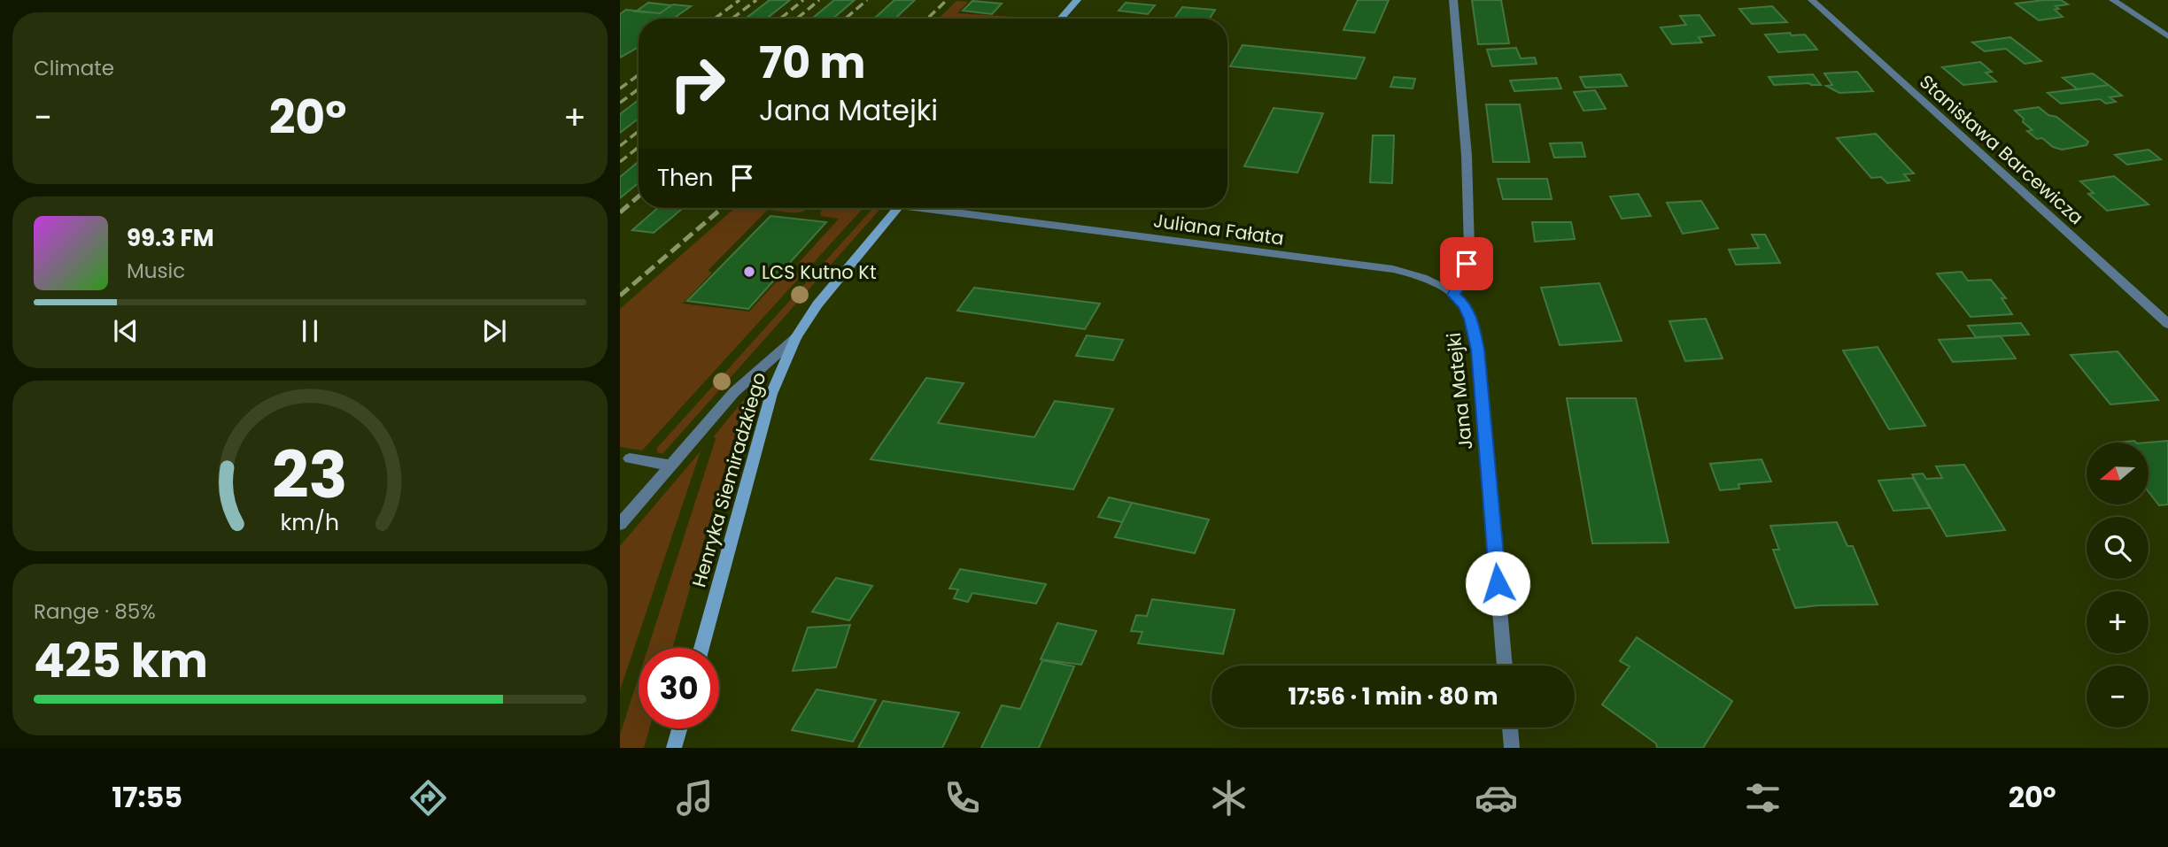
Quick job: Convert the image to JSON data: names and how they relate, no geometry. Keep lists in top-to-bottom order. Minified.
{"streets":{"street":["Stanisława Barcewicza","Juliana Fałata","Jana Matejki","Henryka Siemiradzkiego"]},"crossings":[["Juliana Fałata","Jana Matejki"]],"places":["LCS Kutno Kt"],"north":"left","page":{"tile":["Climate",["Range · 85%","425 km"]],"turn":["70 m","Jana Matejki"],"heat":["−","20°","+"],"then":"Then","song":["99.3 FM","Music"],"map_buttons":["+","−"],"limit":"30","trip":"17:56 · 1 min · 80 m","tabs":["17:55","20°"],"gauge":["23","km/h"]}}
